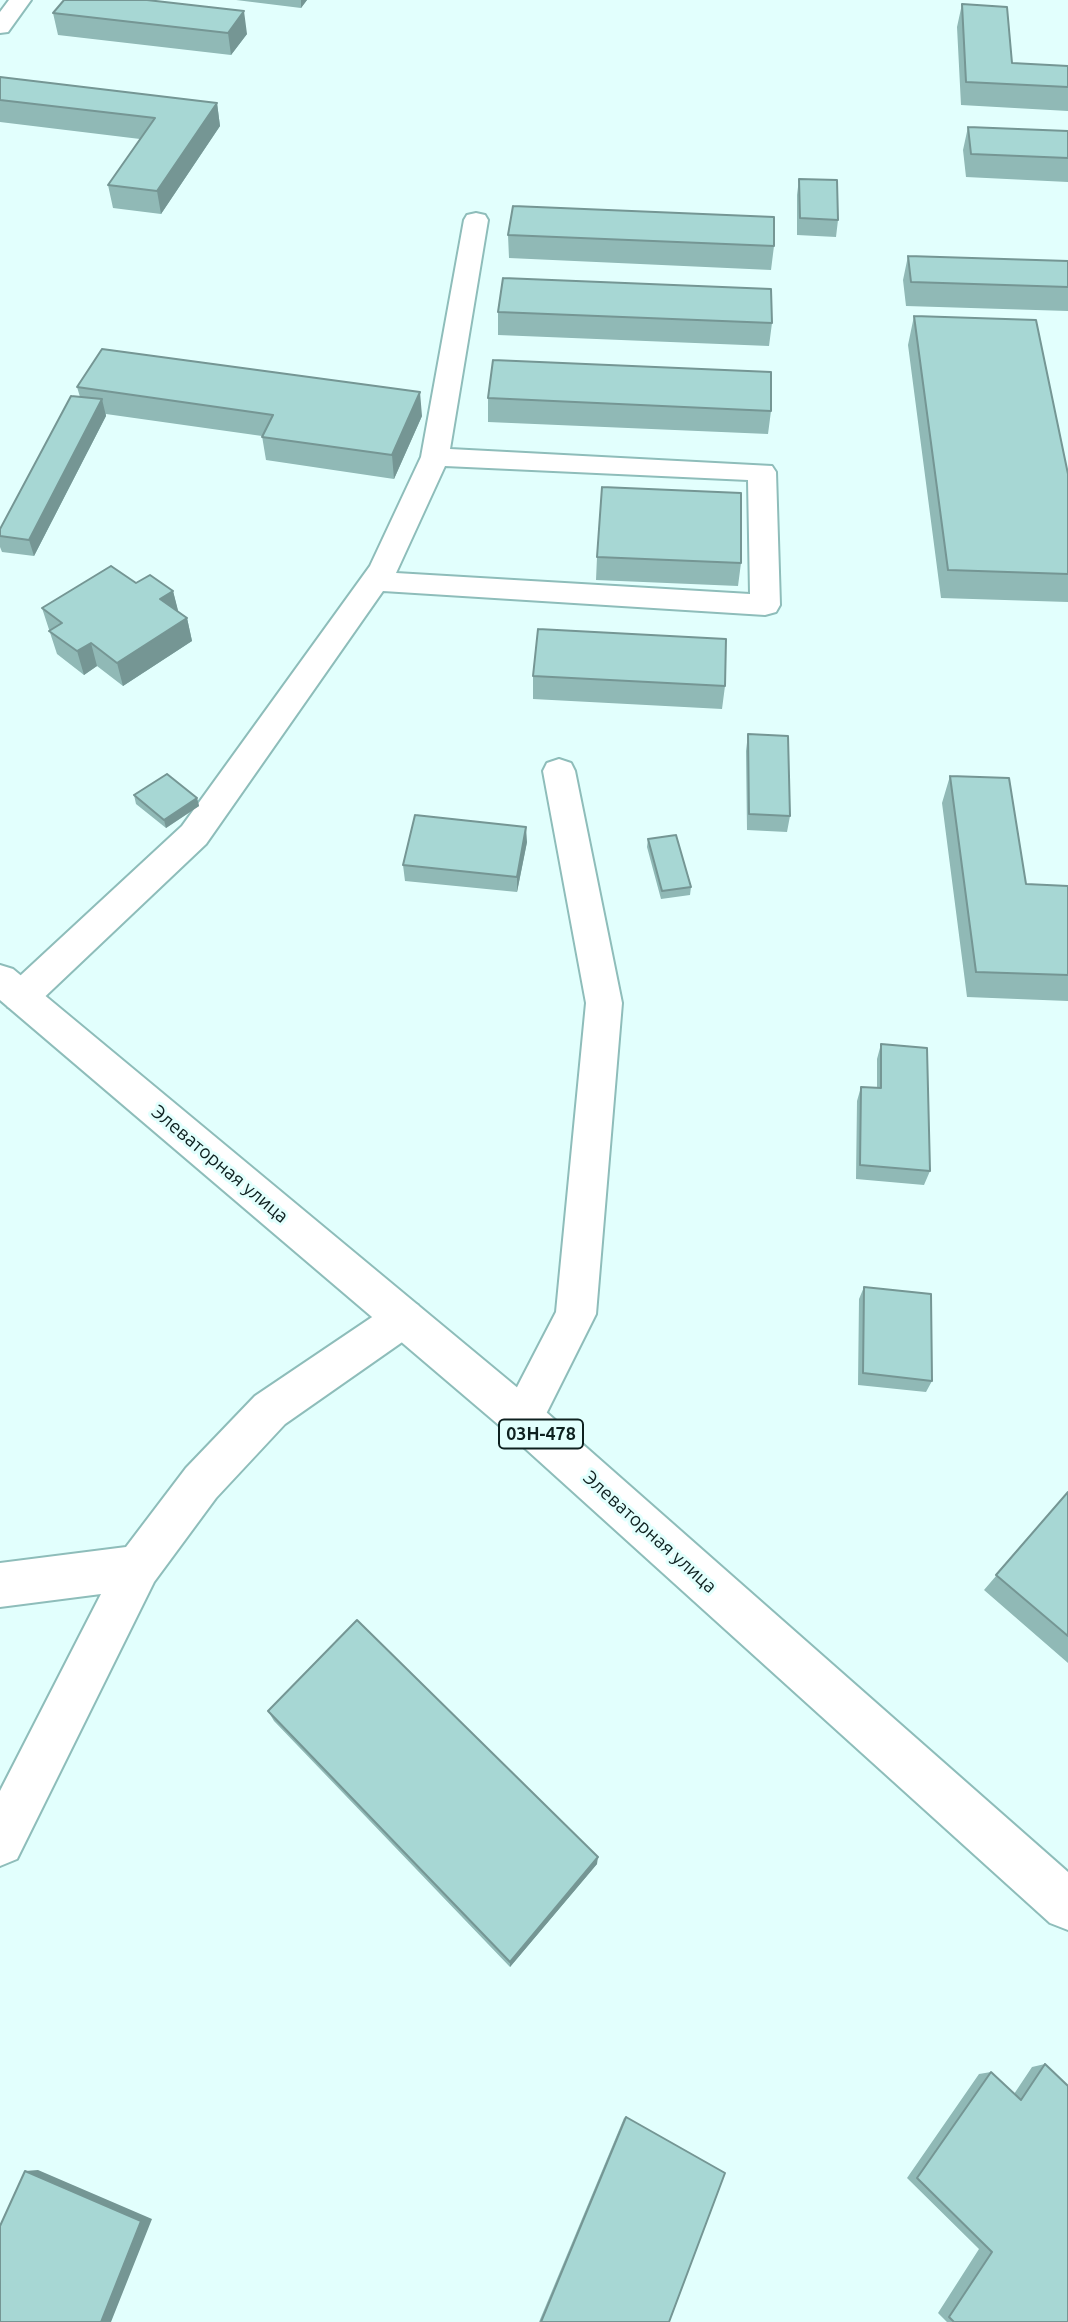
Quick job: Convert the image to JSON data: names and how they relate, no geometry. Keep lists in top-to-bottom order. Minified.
{"streets":{"main road":["Элеваторная улица","03Н-478"]}}
